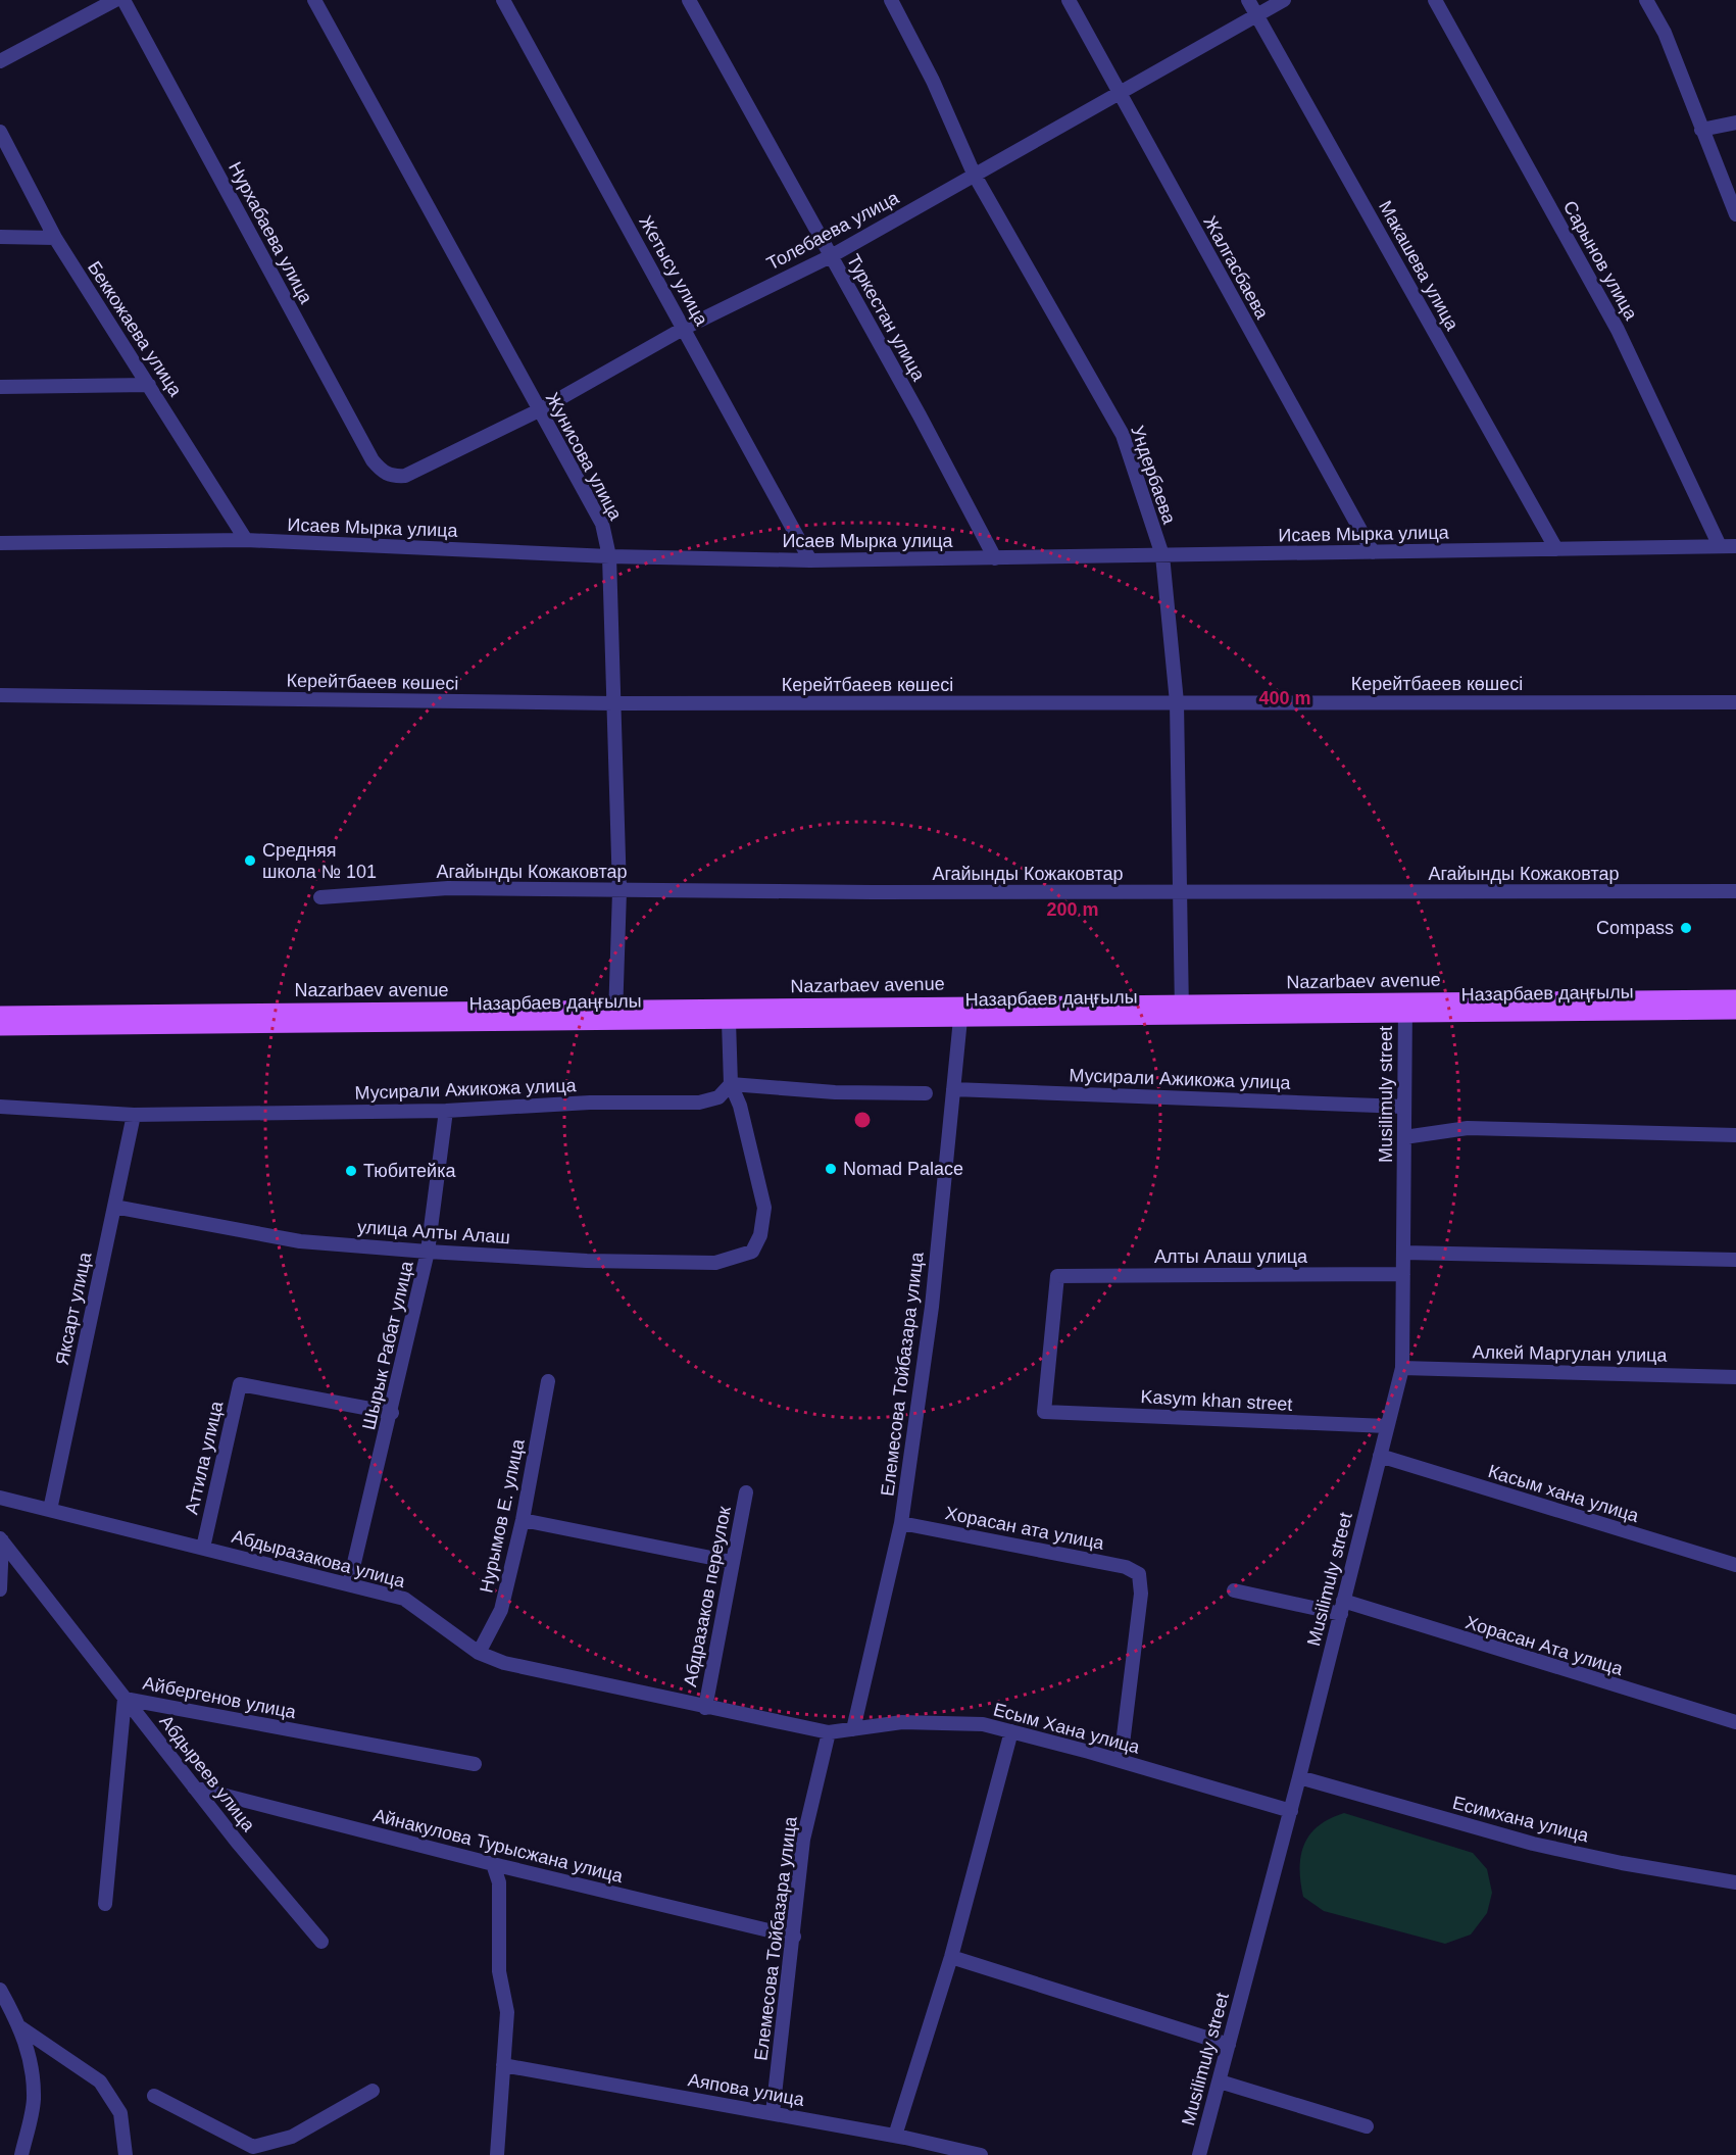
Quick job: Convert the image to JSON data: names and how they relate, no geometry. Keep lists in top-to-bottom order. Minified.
{"streets":{"main road":["Nazarbaev avenue","Назарбаев даңғылы"],"street":["Толебаева улица","Нурхабаева улица","Сарынов улица","Макашева улица","Жалгасбаева","Жетысу улица","Туркестан улица","Беккожаева улица","Жунисова улица","Ундербаева","Исаев Мырка улица","Керейтбаеев көшесі","Агайынды Кожаковтар","Мусирали Ажикожа улица","Musilimuly street","улица Алты Алаш","Алты Алаш улица","Яксарт улица","Шырык Рабат улица","Алкей Маргулан улица","Елемесова Тойбазара улица","Kasym khan street","Аттила улица","Касым хана улица","Нурымов Е. улица","Хорасан ата улица","Абдыразакова улица","Абдразаков переулок","Хорасан Ата улица","Айбергенов улица","Есым Хана улица","Абдыреев улица","Есимхана улица","Айнакулова Турысжана улица","Аяпова улица"]},"crossings":[["Толебаева улица","Нурхабаева улица"],["Толебаева улица","Макашева улица"],["Толебаева улица","Жалгасбаева"],["Толебаева улица","Жетысу улица"],["Толебаева улица","Туркестан улица"],["Толебаева улица","Жунисова улица"],["Толебаева улица","Ундербаева"],["Сарынов улица","Исаев Мырка улица"],["Макашева улица","Исаев Мырка улица"],["Жалгасбаева","Исаев Мырка улица"],["Жетысу улица","Исаев Мырка улица"],["Туркестан улица","Исаев Мырка улица"],["Беккожаева улица","Исаев Мырка улица"],["Жунисова улица","Исаев Мырка улица"],["Жунисова улица","Керейтбаеев көшесі"],["Жунисова улица","Агайынды Кожаковтар"],["Жунисова улица","Nazarbaev avenue"],["Жунисова улица","Назарбаев даңғылы"],["Ундербаева","Исаев Мырка улица"],["Ундербаева","Керейтбаеев көшесі"],["Ундербаева","Агайынды Кожаковтар"],["Ундербаева","Nazarbaev avenue"],["Ундербаева","Назарбаев даңғылы"],["Nazarbaev avenue","Назарбаев даңғылы"],["Nazarbaev avenue","Musilimuly street"],["Назарбаев даңғылы","Musilimuly street"],["Назарбаев даңғылы","Елемесова Тойбазара улица"],["Мусирали Ажикожа улица","Musilimuly street"],["Мусирали Ажикожа улица","улица Алты Алаш"],["Мусирали Ажикожа улица","Яксарт улица"],["Мусирали Ажикожа улица","Шырык Рабат улица"],["Мусирали Ажикожа улица","Елемесова Тойбазара улица"],["Musilimuly street","Алты Алаш улица"],["Musilimuly street","Алкей Маргулан улица"],["Musilimuly street","Kasym khan street"],["Musilimuly street","Касым хана улица"],["Musilimuly street","Хорасан Ата улица"],["Musilimuly street","Есым Хана улица"],["Musilimuly street","Есимхана улица"],["улица Алты Алаш","Яксарт улица"],["улица Алты Алаш","Шырык Рабат улица"],["Алты Алаш улица","Kasym khan street"],["Яксарт улица","Абдыразакова улица"],["Шырык Рабат улица","Аттила улица"],["Шырык Рабат улица","Абдыразакова улица"],["Елемесова Тойбазара улица","Хорасан ата улица"],["Елемесова Тойбазара улица","Абдыразакова улица"],["Елемесова Тойбазара улица","Есым Хана улица"],["Елемесова Тойбазара улица","Айнакулова Турысжана улица"],["Елемесова Тойбазара улица","Аяпова улица"],["Аттила улица","Абдыразакова улица"],["Нурымов Е. улица","Абдыразакова улица"],["Хорасан ата улица","Есым Хана улица"],["Абдыразакова улица","Абдразаков переулок"],["Абдыразакова улица","Есым Хана улица"],["Айбергенов улица","Абдыреев улица"],["Абдыреев улица","Айнакулова Турысжана улица"]],"places":["Средняя школа № 101","Compass","Nomad Palace","Тюбитейка"],"rings":["400 m","200 m"]}
